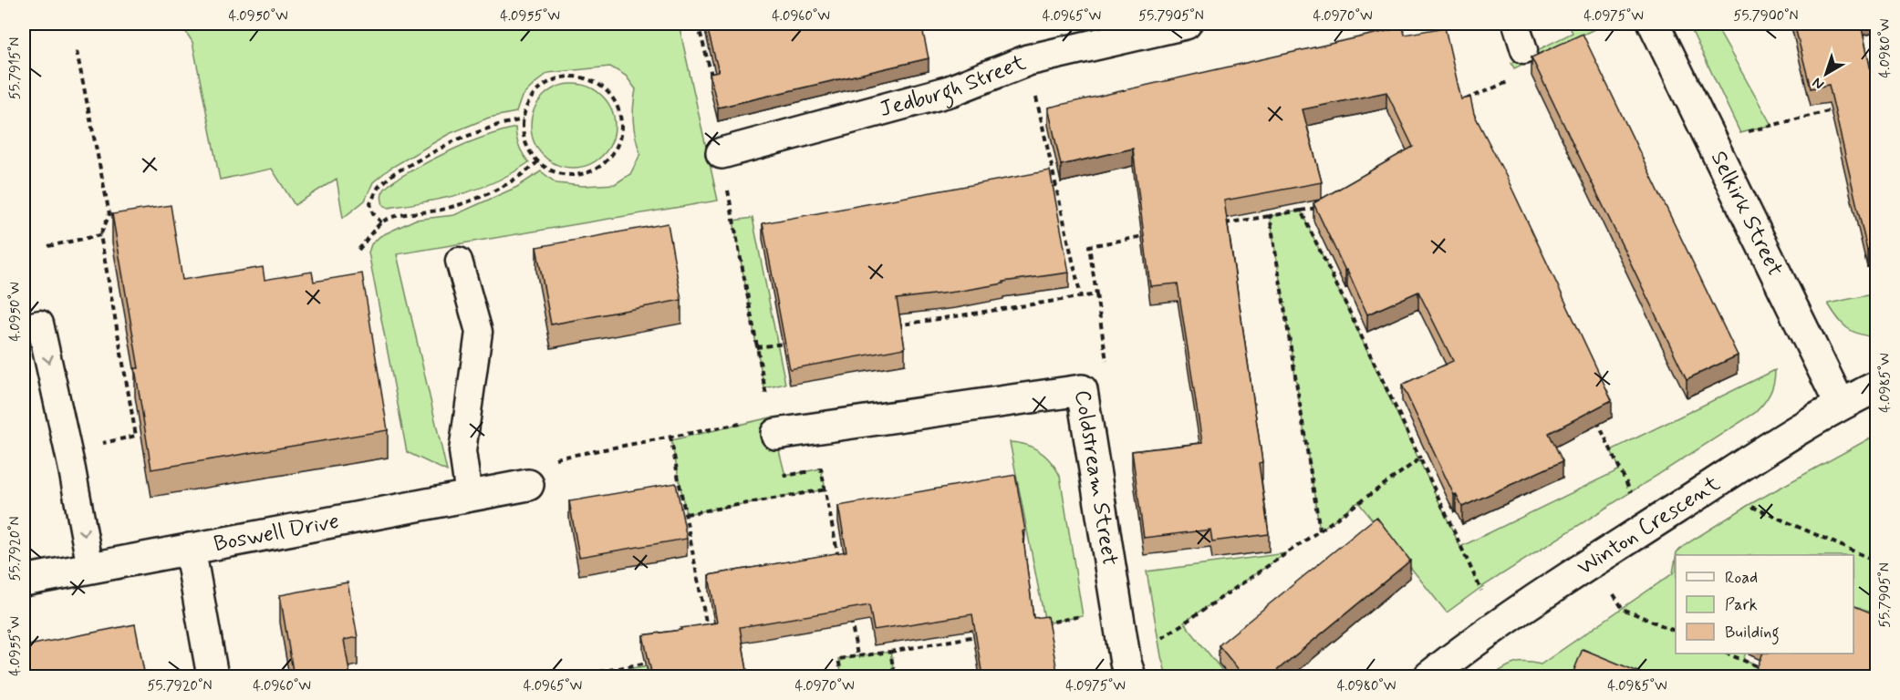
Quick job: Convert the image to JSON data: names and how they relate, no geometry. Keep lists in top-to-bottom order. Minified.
{"streets":{"street":["Jedburgh Street","Selkirk Street","Coldstream Street","Winton Crescent","Boswell Drive"]},"crossings":[["Selkirk Street","Winton Crescent"]],"legend":["Road","Park","Building"],"north":"bottom left","coordinates":["4.0950°W","4.0955°W","4.0960°W","4.0965°W","55.7905°N","4.0970°W","4.0975°W","55.7900°N","4.0980°W","55.7915°N","4.0985°W","55.7920°N"]}
